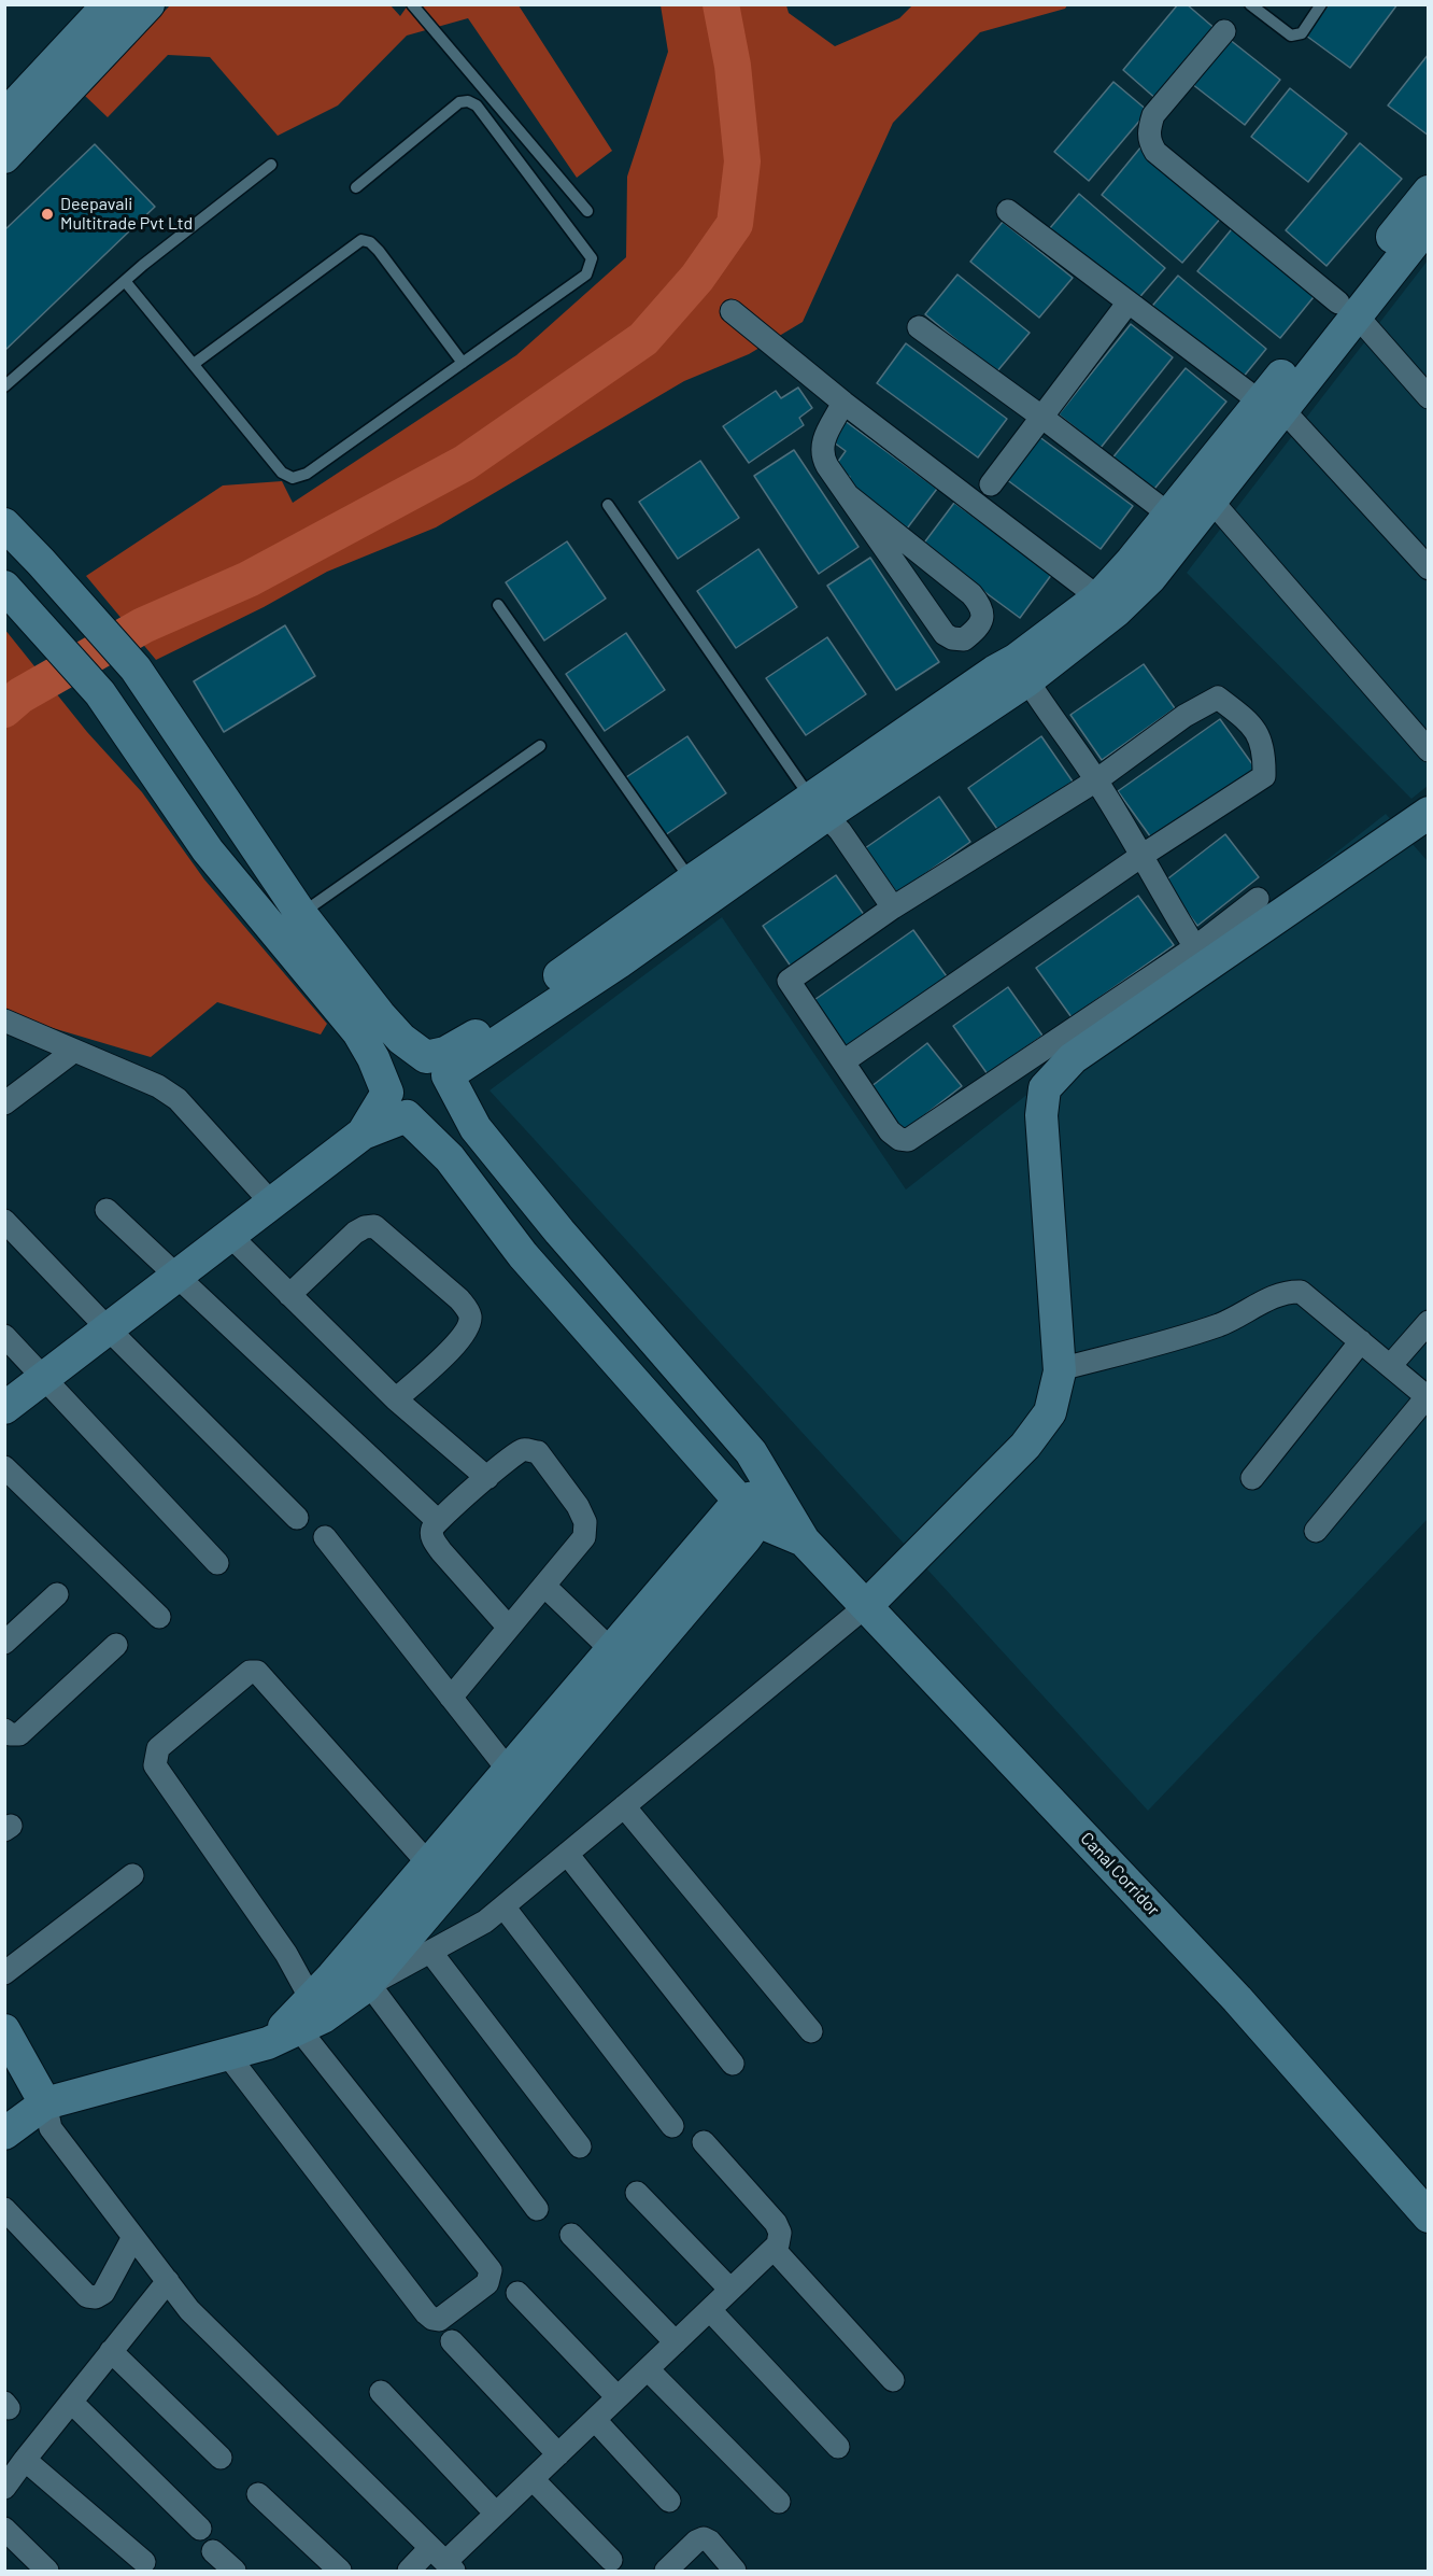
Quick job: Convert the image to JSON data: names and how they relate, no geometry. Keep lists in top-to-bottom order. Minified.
{"streets":{"street":["Canal Corridor"]},"places":["Deepavali Multitrade Pvt Ltd"]}
